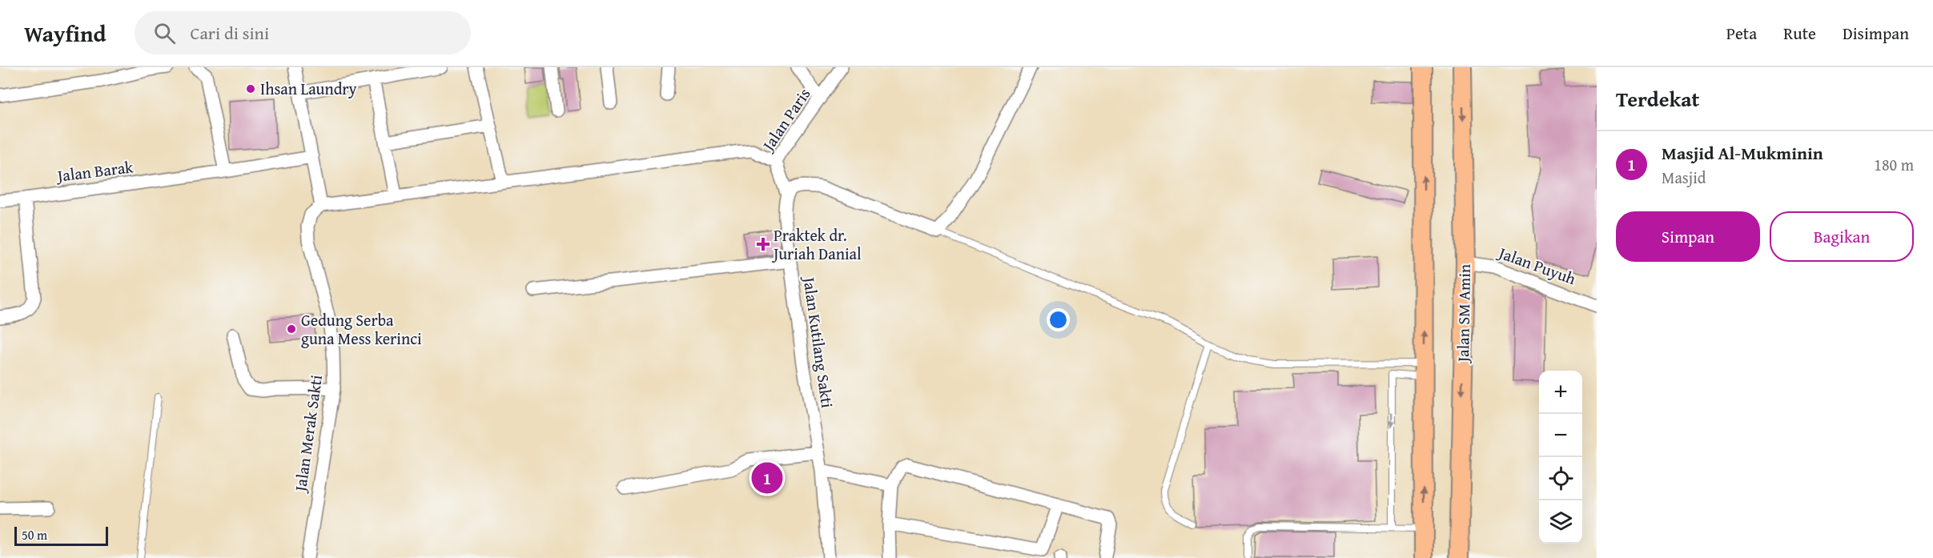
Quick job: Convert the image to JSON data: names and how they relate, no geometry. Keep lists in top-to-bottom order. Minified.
{"streets":{"main road":["Jalan SM Amin"],"street":["Jalan Paris","Jalan Barak","Jalan Puyuh","Jalan Kutilang Sakti","Jalan Merak Sakti"]},"crossings":[["Jalan Paris","Jalan Kutilang Sakti"],["Jalan Puyuh","Jalan SM Amin"]],"places":{"other":["Ihsan Laundry","Gedung Serba guna Mess kerinci"],"health":["Praktek dr. Juriah Danial"]},"scale_bar":"50 m","page":{"header":"Wayfind","search":"Cari di sini","nav":["Peta","Rute","Disimpan"],"heading":"Terdekat","list":[{"mark":"1","name":"Masjid Al-Mukminin","note":"Masjid","value":"180 m"}],"buttons":["Simpan","Bagikan"],"map_buttons":["+","−"],"pins":"1","scale":"50 m"}}
